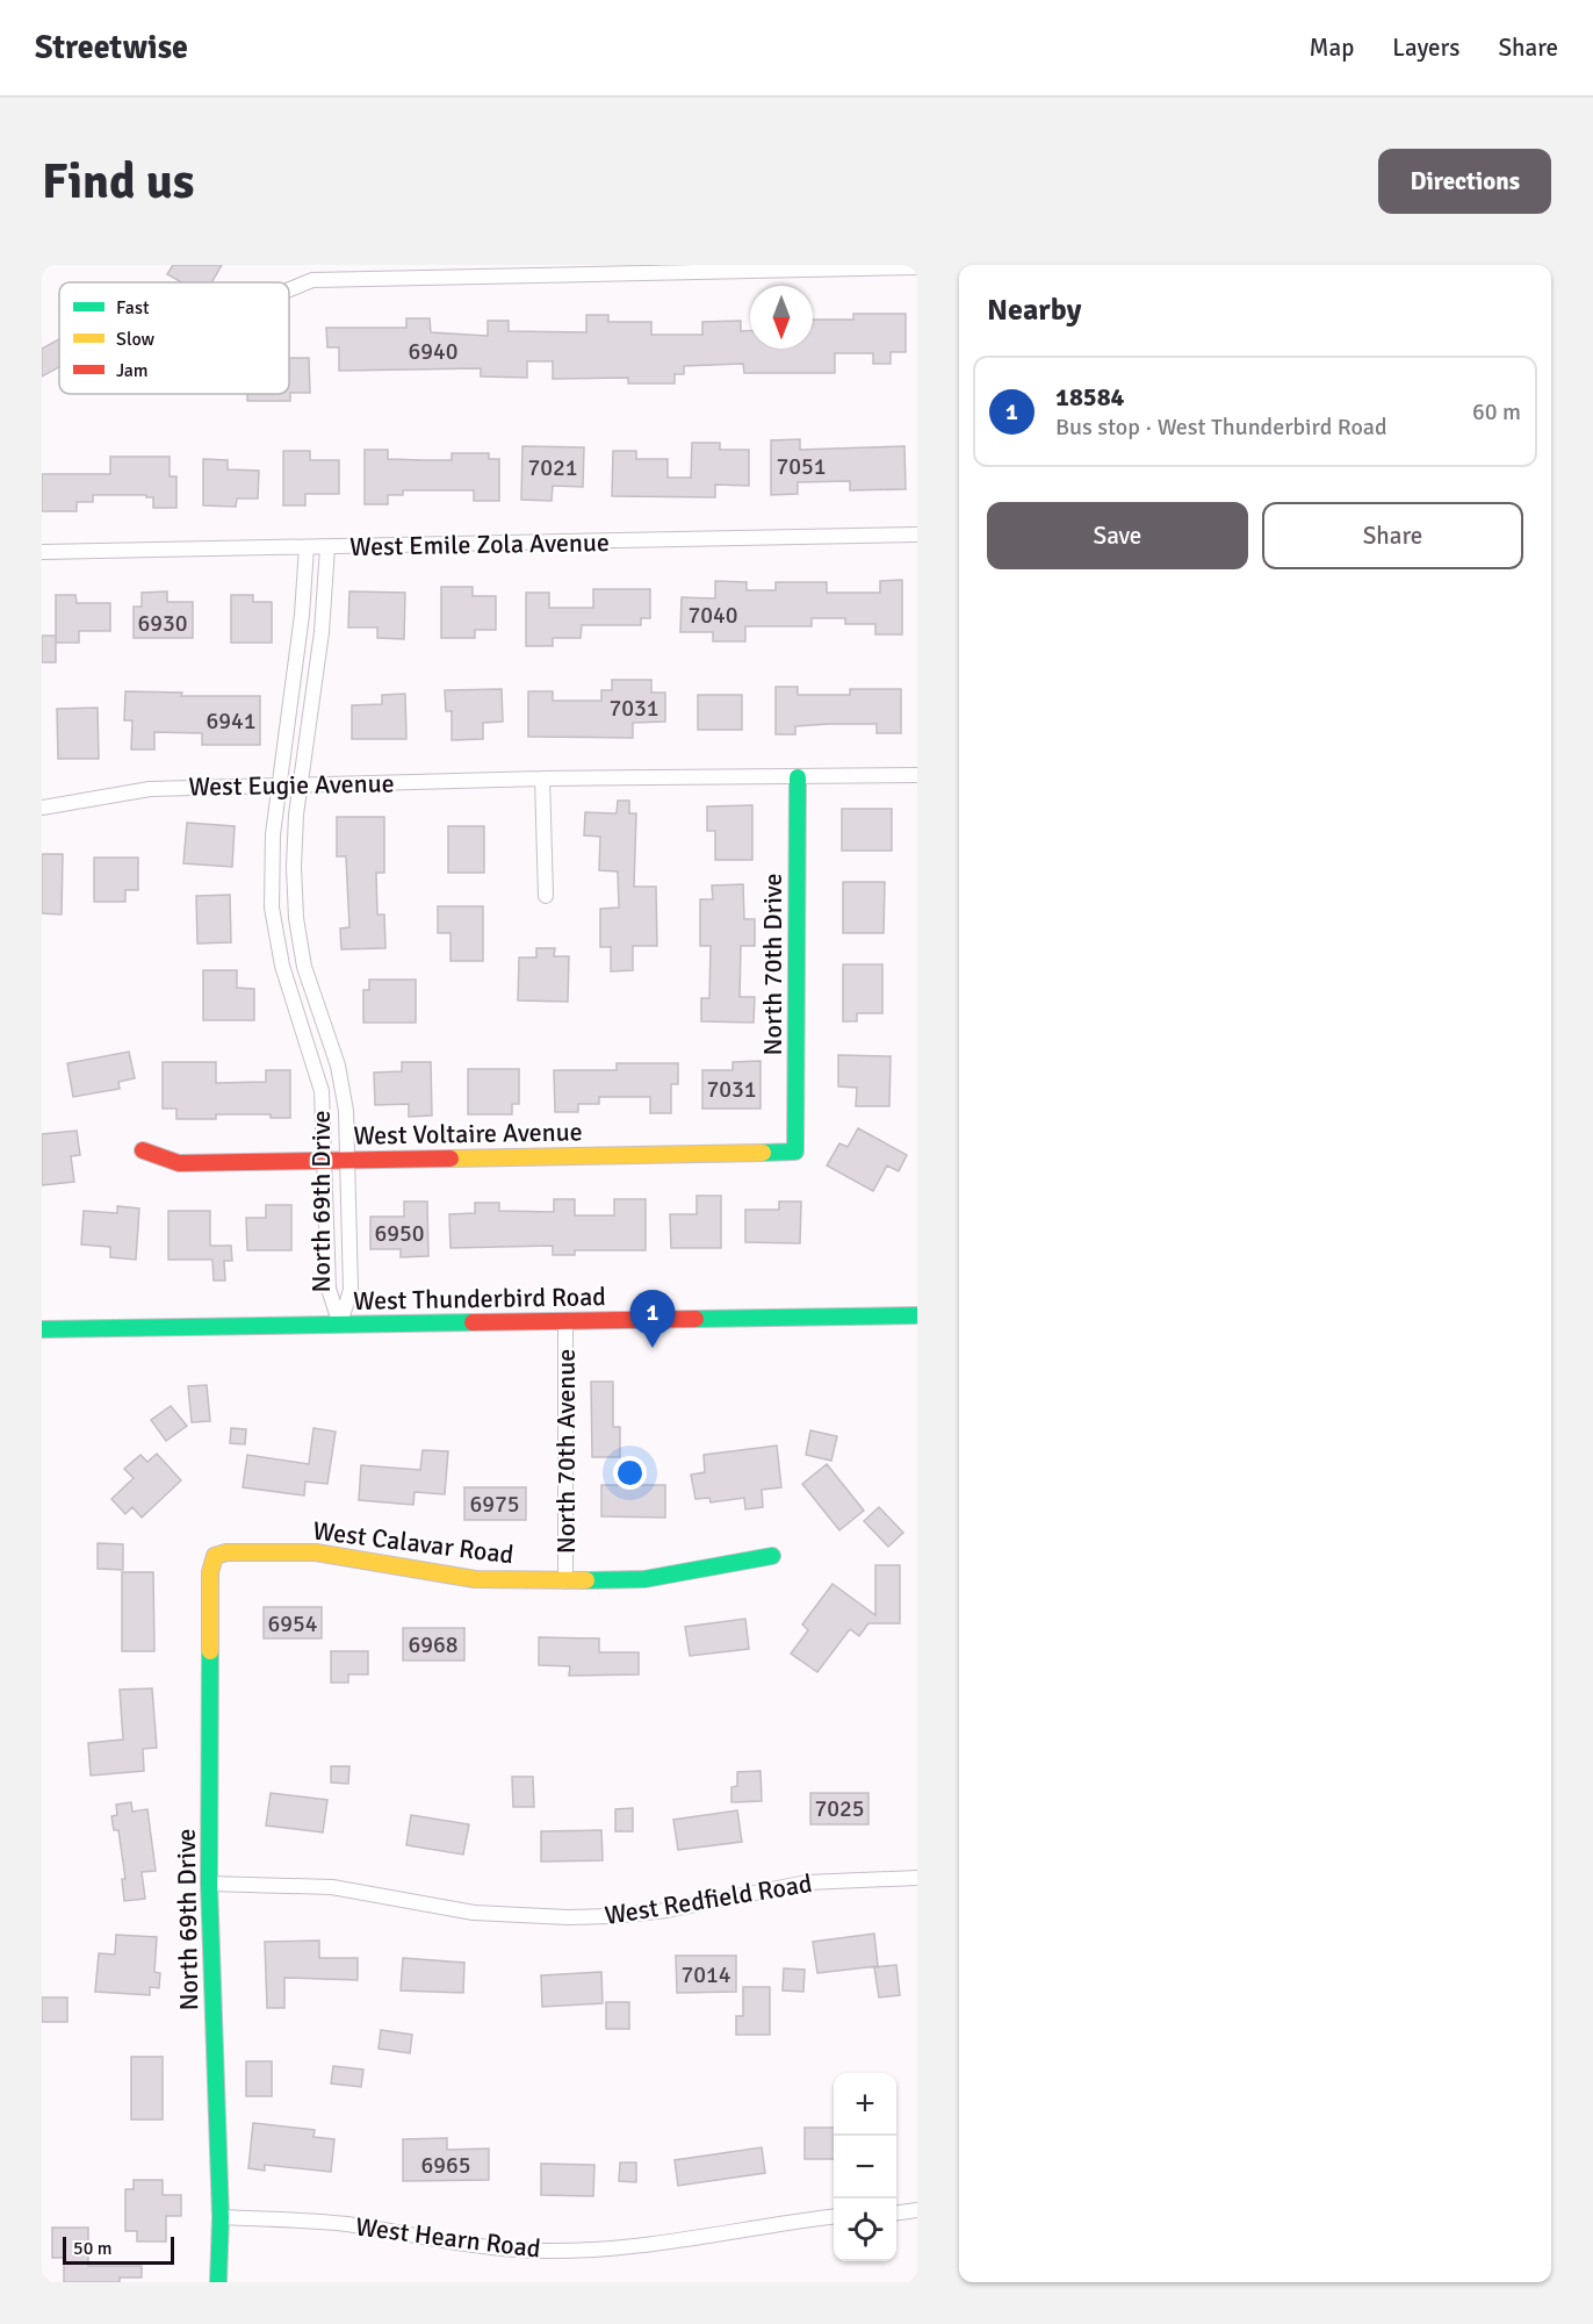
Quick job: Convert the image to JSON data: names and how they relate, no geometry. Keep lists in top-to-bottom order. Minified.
{"streets":{"street":["West Emile Zola Avenue","West Eugie Avenue","North 70th Drive","West Voltaire Avenue","North 69th Drive","West Thunderbird Road","North 70th Avenue","West Calavar Road","West Redfield Road","West Hearn Road"]},"crossings":[["West Emile Zola Avenue","North 69th Drive"],["West Eugie Avenue","North 70th Drive"],["West Eugie Avenue","North 69th Drive"],["North 70th Drive","West Voltaire Avenue"],["West Voltaire Avenue","North 69th Drive"],["North 69th Drive","West Thunderbird Road"],["North 69th Drive","West Calavar Road"],["North 69th Drive","West Redfield Road"],["North 69th Drive","West Hearn Road"],["West Thunderbird Road","North 70th Avenue"],["North 70th Avenue","West Calavar Road"]],"house_numbers":["6940","7051","7021","7040","6930","7031","6941","7031","6950","6975","6954","6968","7025","7014","6965"],"legend":["Fast","Slow","Jam"],"scale_bar":"50 m","north":"bottom","page":{"header":"Streetwise","nav":["Map","Layers","Share"],"buttons":["Directions",["Save","Share"]],"title":"Find us","heading":"Nearby","list":[{"mark":"1","name":"18584","note":"Bus stop · West Thunderbird Road","value":"60 m"}],"pins":"1","map_buttons":["+","−"],"scale":"50 m"}}
